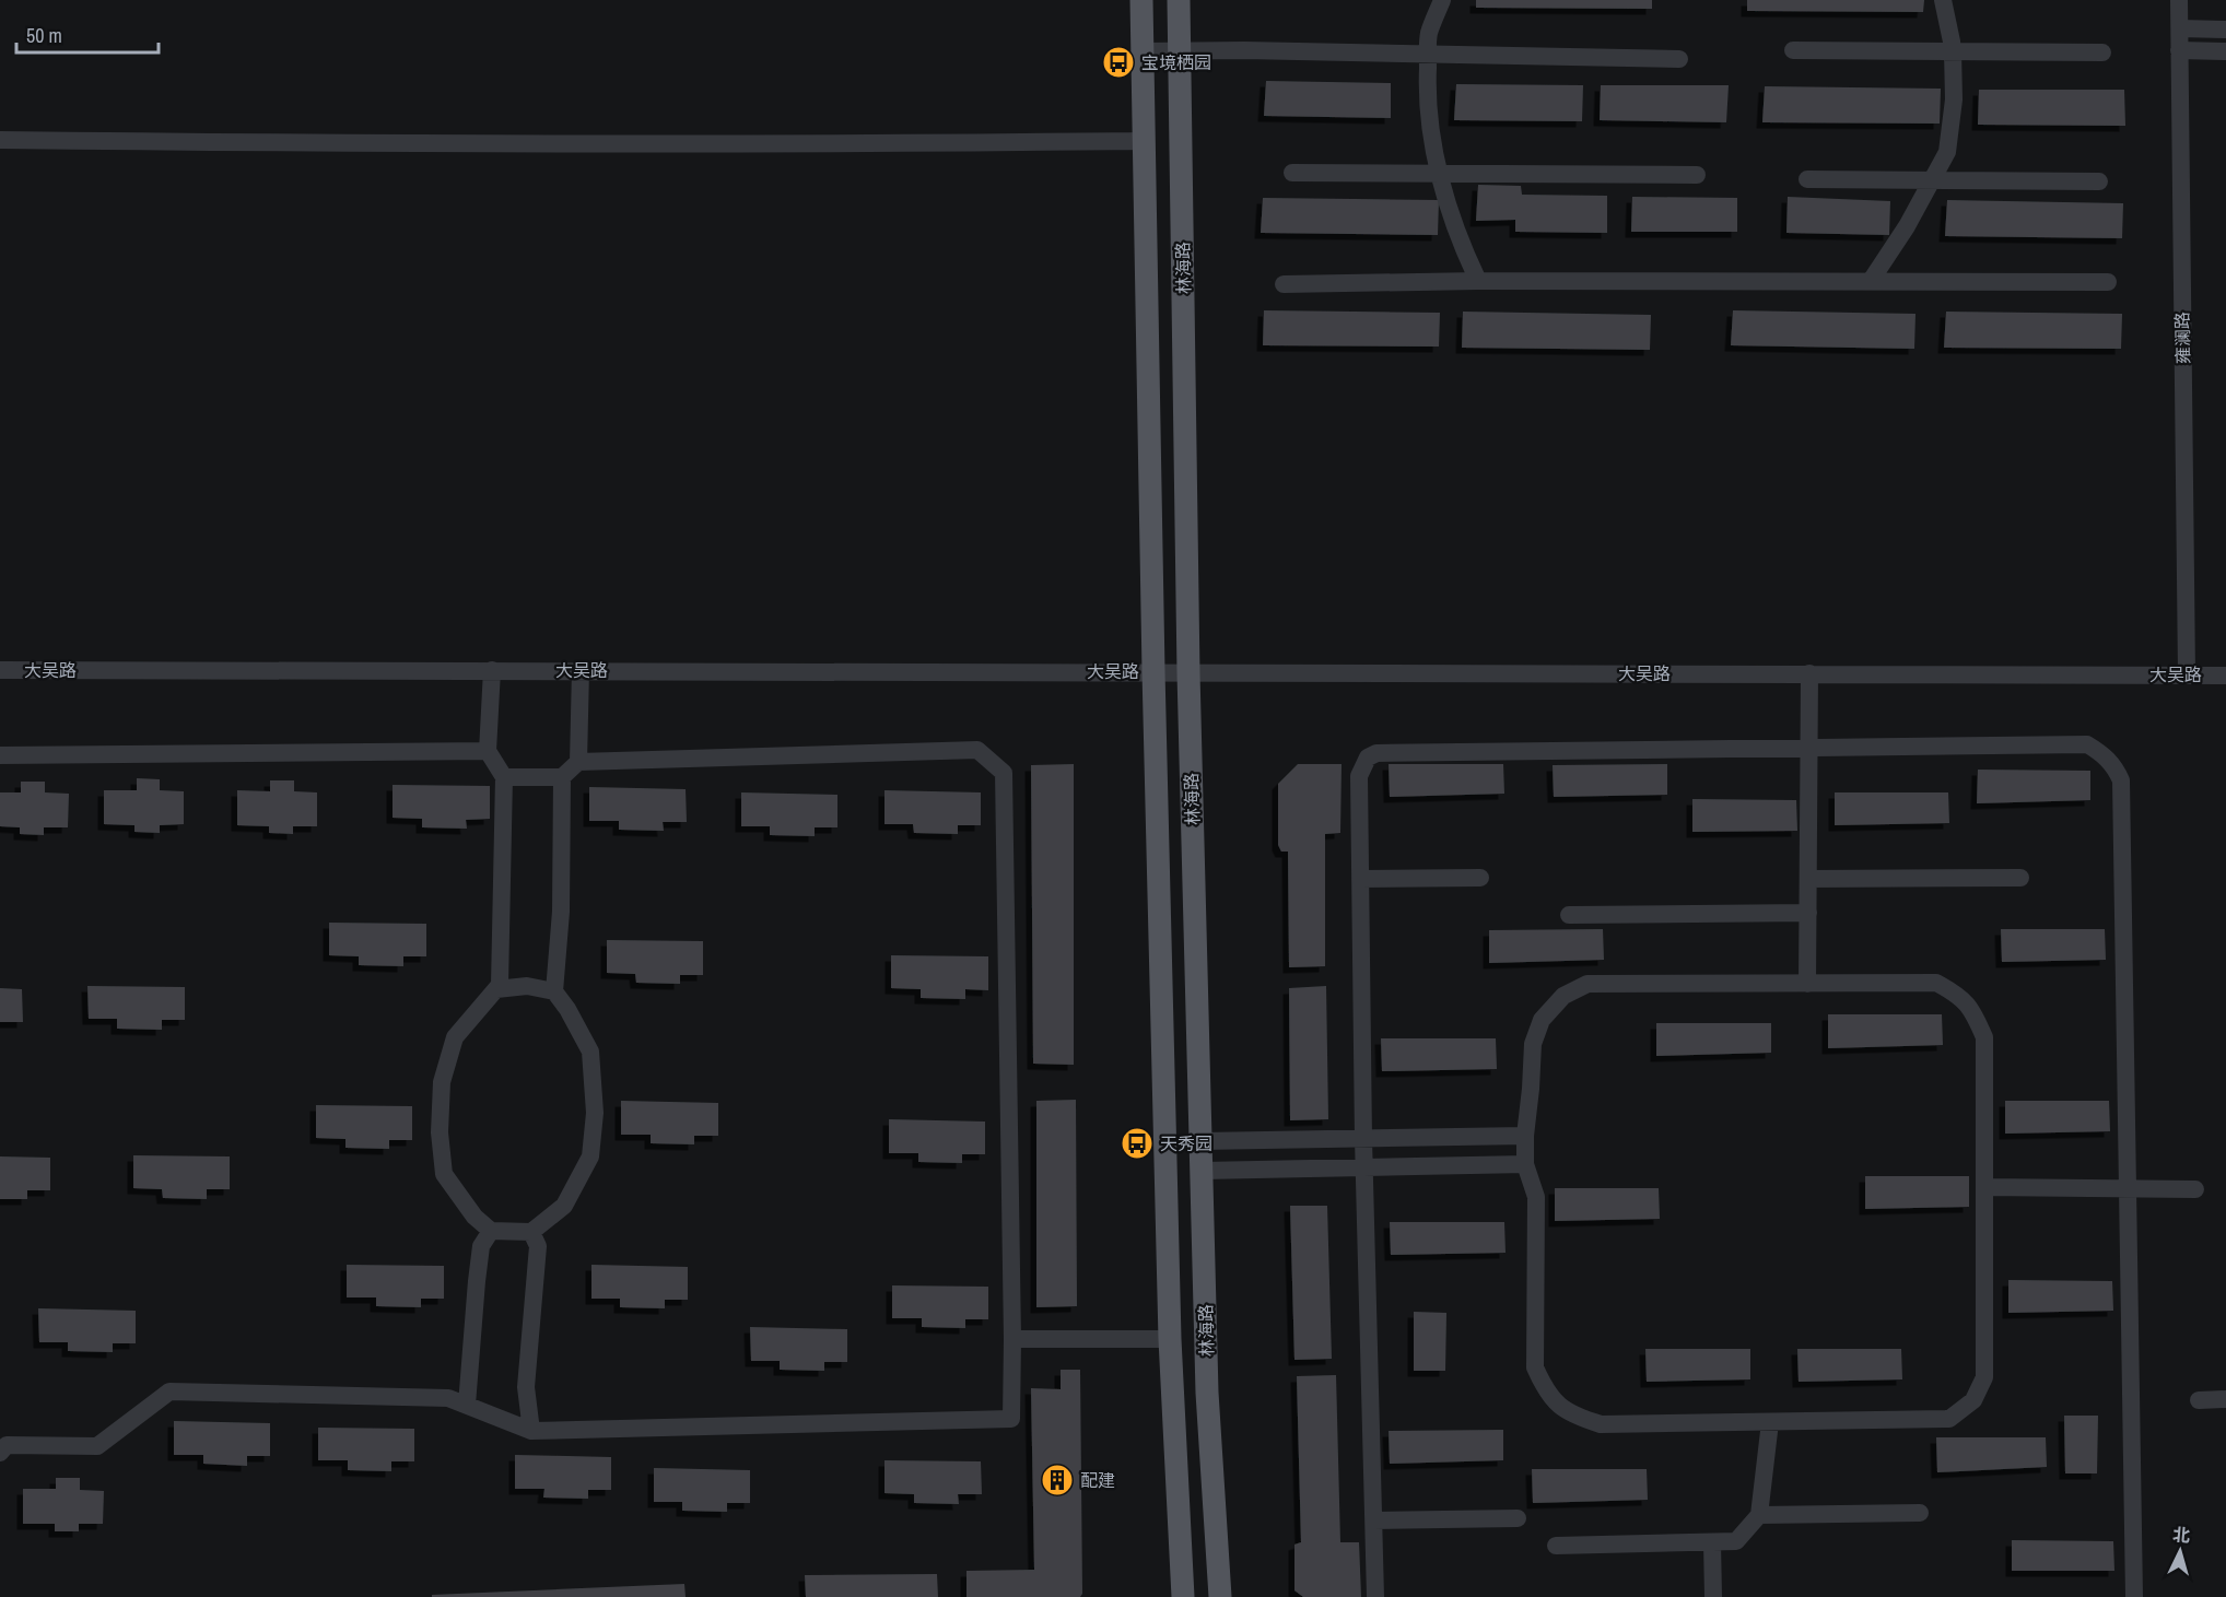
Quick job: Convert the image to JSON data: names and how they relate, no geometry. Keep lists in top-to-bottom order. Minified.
{"streets":{"main road":["林海路"],"street":["雍澜路","大吴路"]},"crossings":[["林海路","大吴路"],["雍澜路","大吴路"]],"places":{"bus stop":["宝境栖园","天秀园"],"building":["配建"]},"scale_bar":"50 m","north":"top"}
